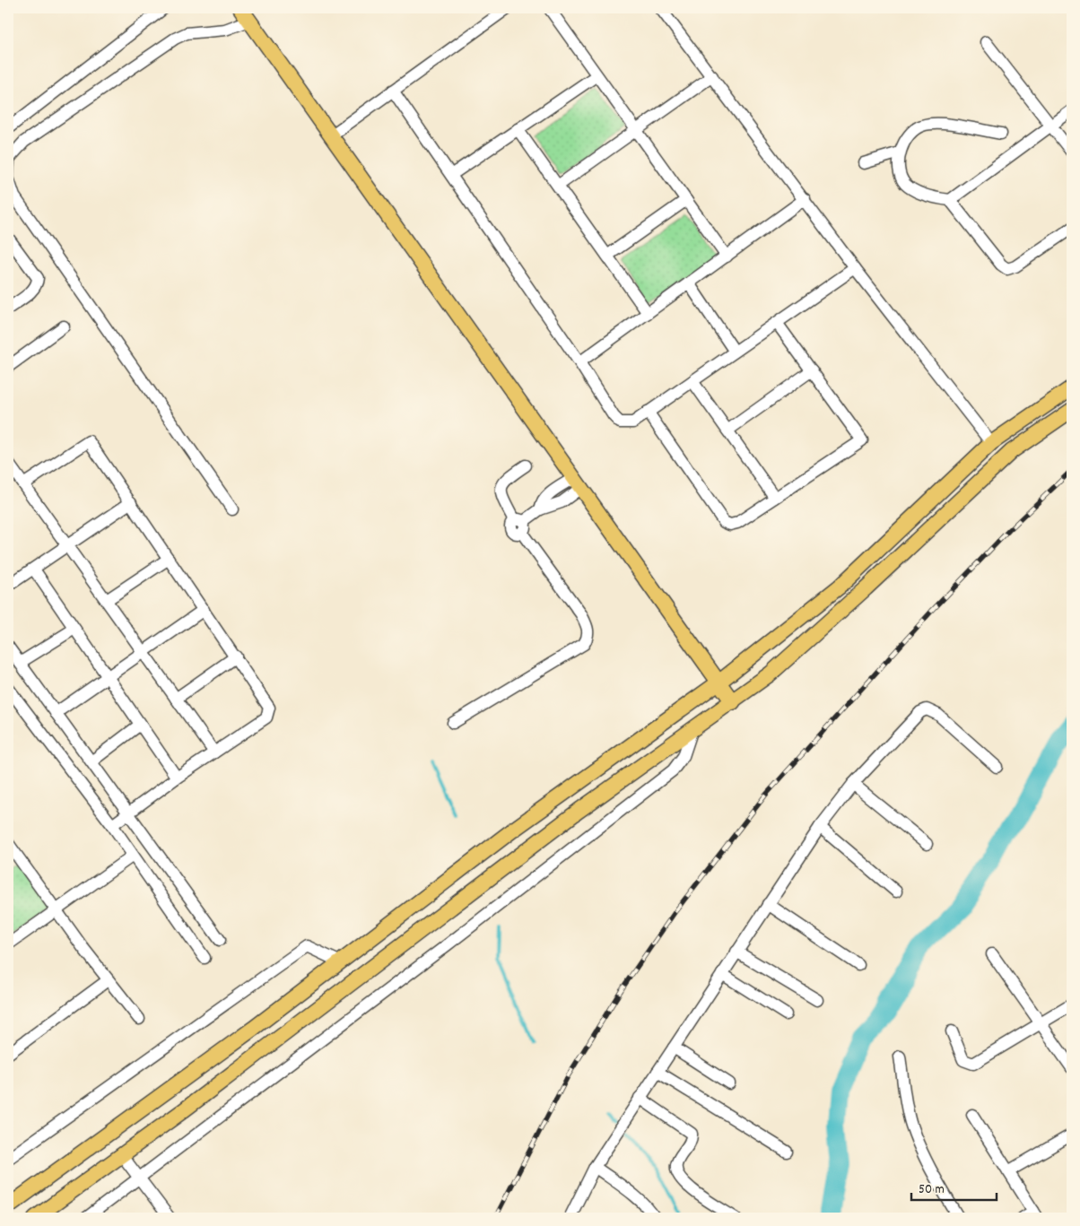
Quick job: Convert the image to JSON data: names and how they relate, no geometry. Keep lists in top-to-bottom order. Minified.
{"scale_bar":"50 m"}
